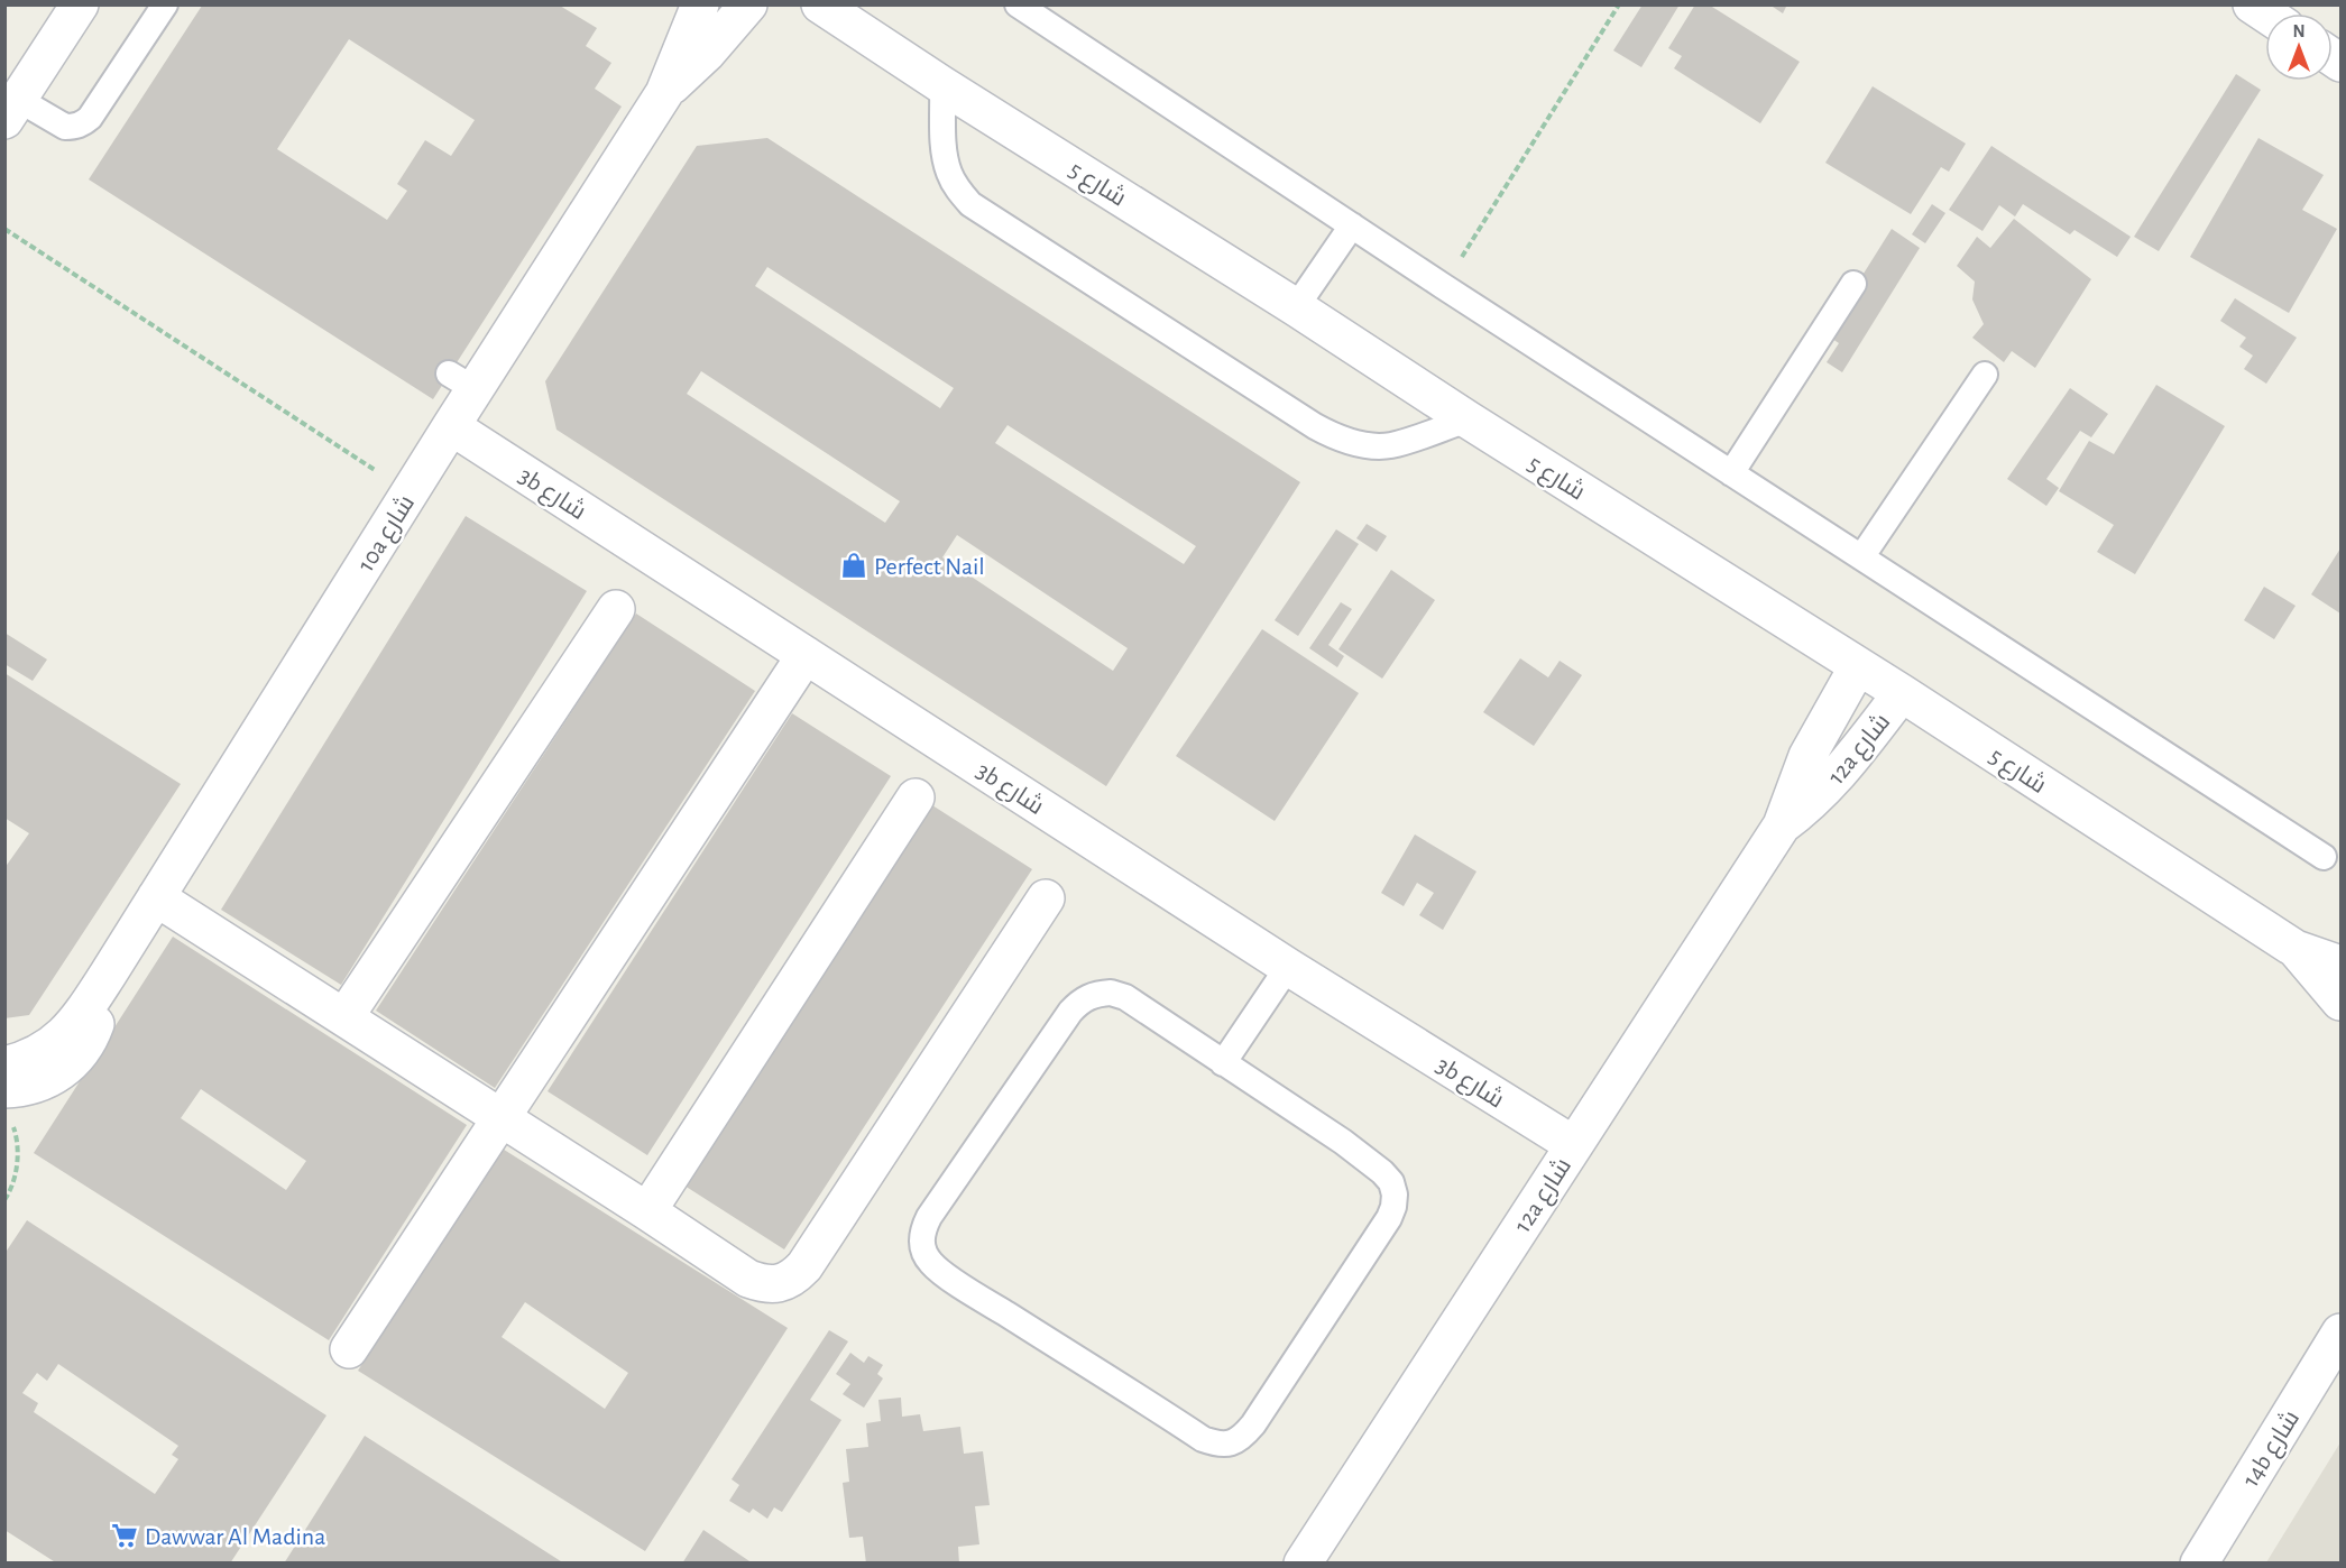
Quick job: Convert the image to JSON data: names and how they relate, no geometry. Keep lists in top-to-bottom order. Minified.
{"streets":{"street":["شارع 5","3b شارع","10a شارع","12a شارع","14b شارع"]},"crossings":[["شارع 5","12a شارع"],["3b شارع","10a شارع"],["3b شارع","12a شارع"]],"places":{"shop":["Perfect Nail"],"supermarket":["Dawwar Al Madina"]},"north":"top"}
